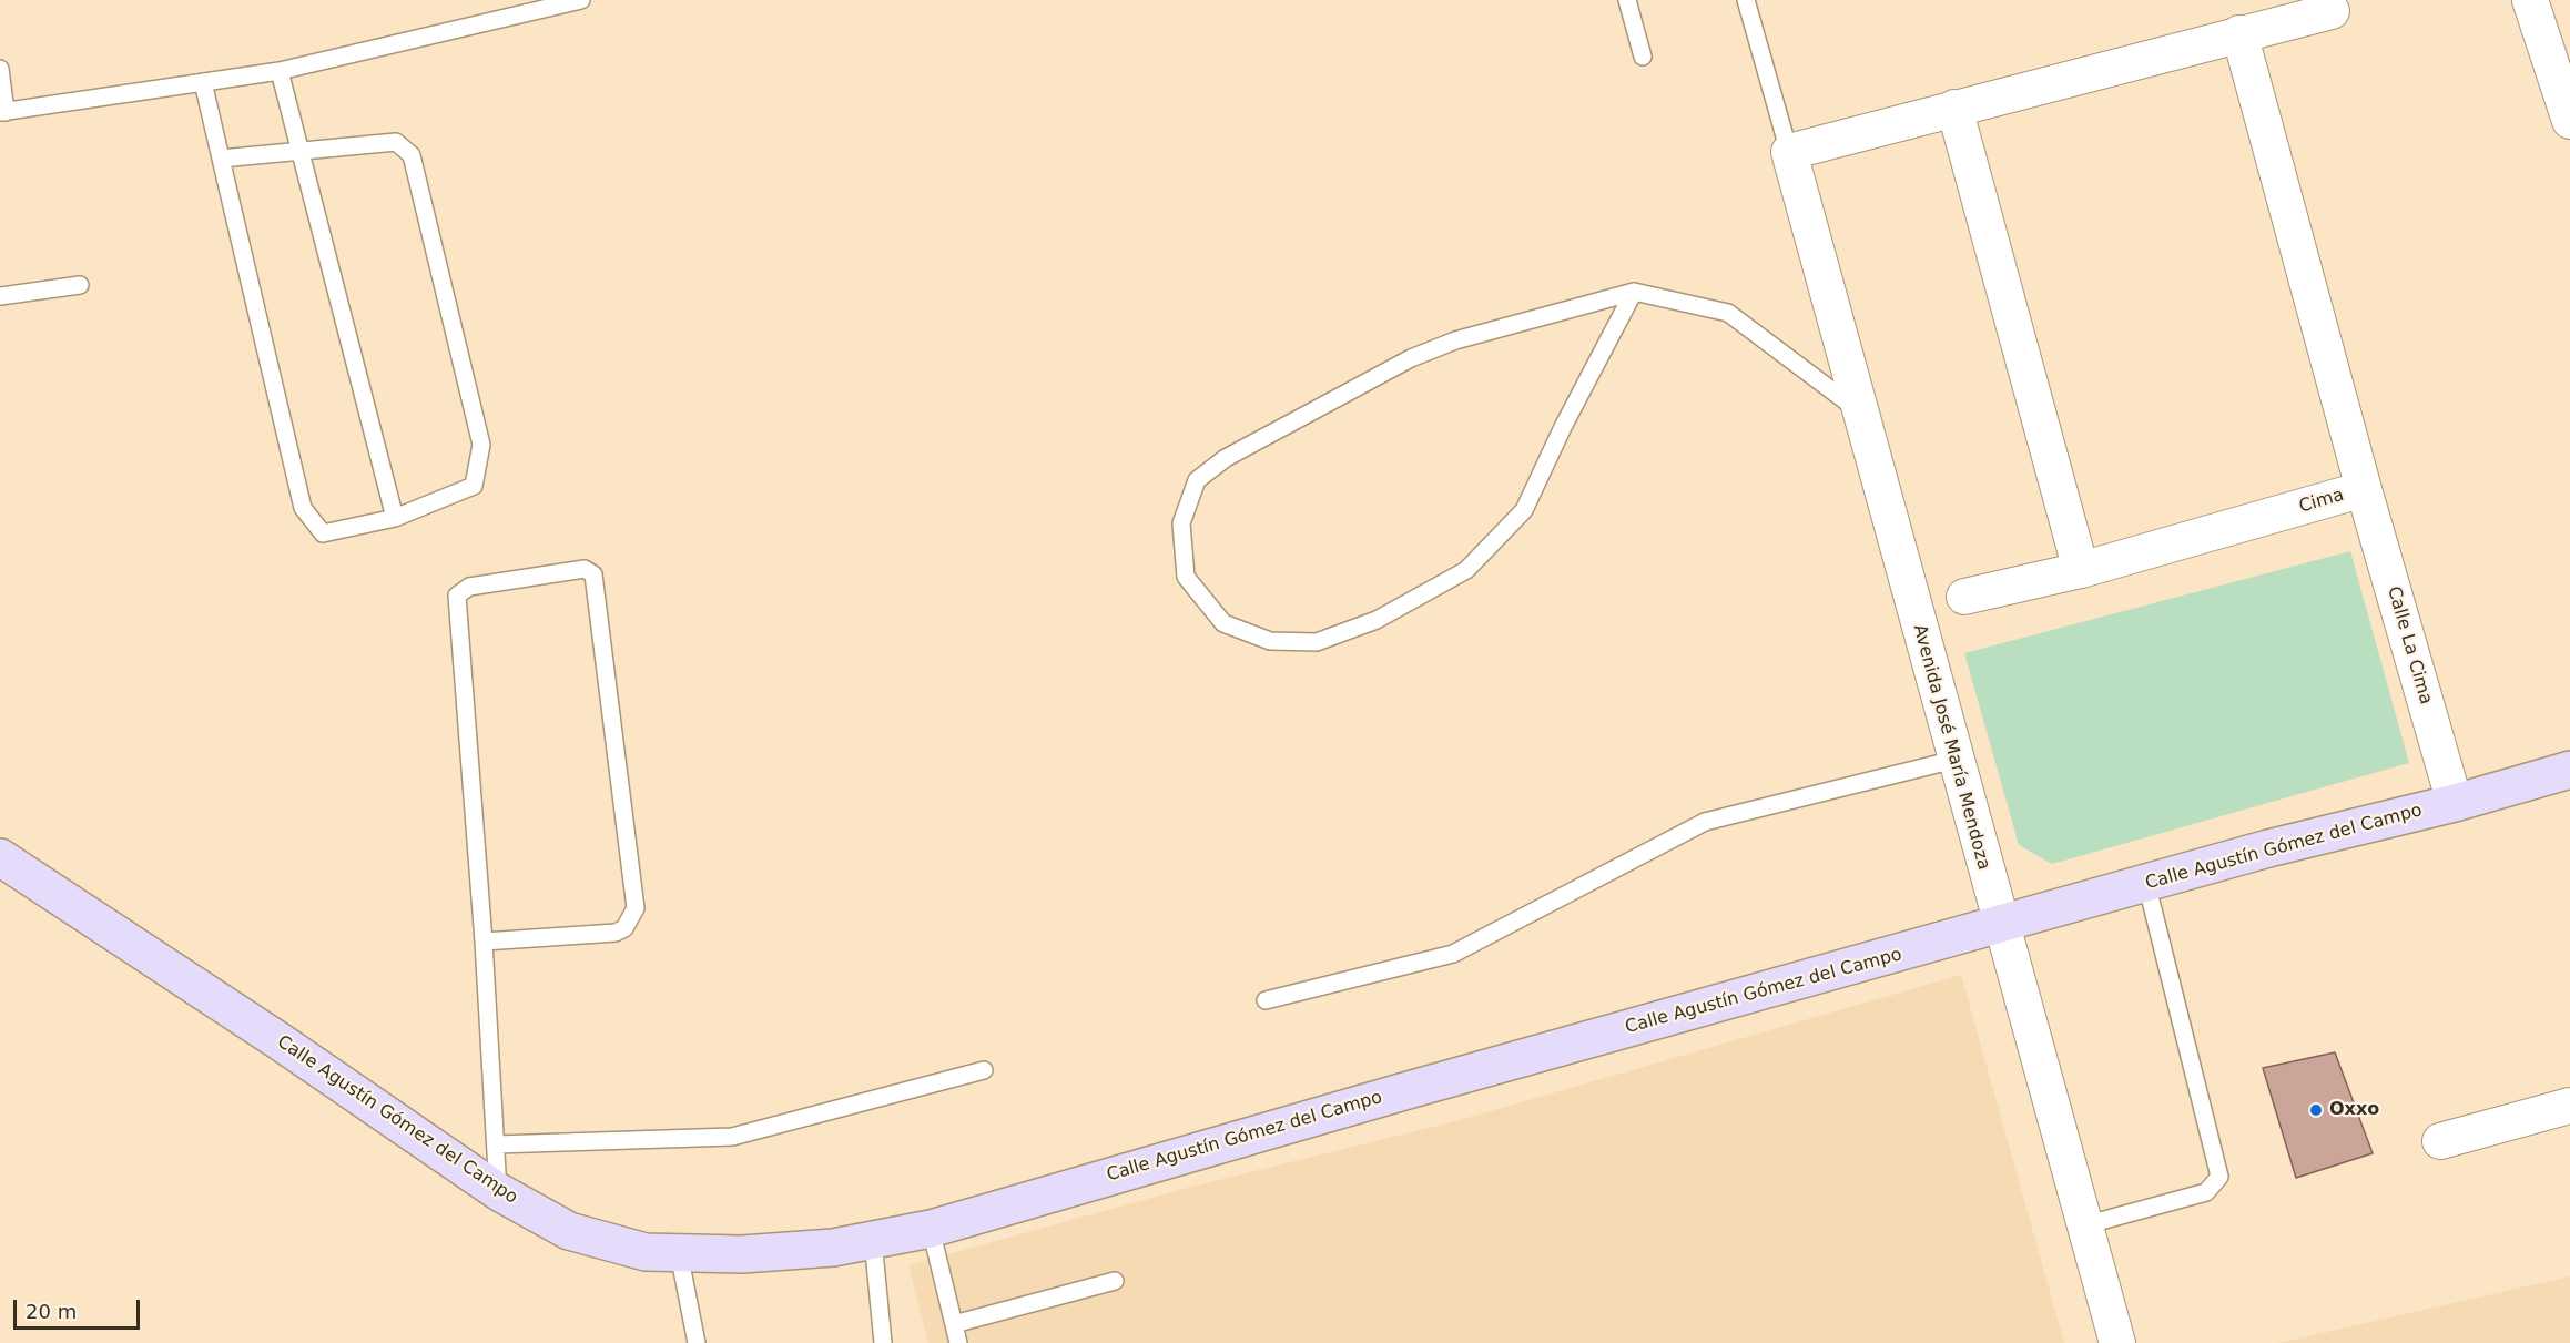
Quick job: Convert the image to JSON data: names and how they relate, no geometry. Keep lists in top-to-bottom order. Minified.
{"streets":{"street":["Cima","Calle La Cima","Avenida José María Mendoza","Calle Agustín Gómez del Campo"]},"crossings":[["Cima","Calle La Cima"],["Calle La Cima","Calle Agustín Gómez del Campo"],["Avenida José María Mendoza","Calle Agustín Gómez del Campo"]],"places":["Oxxo"],"scale_bar":"20 m"}
